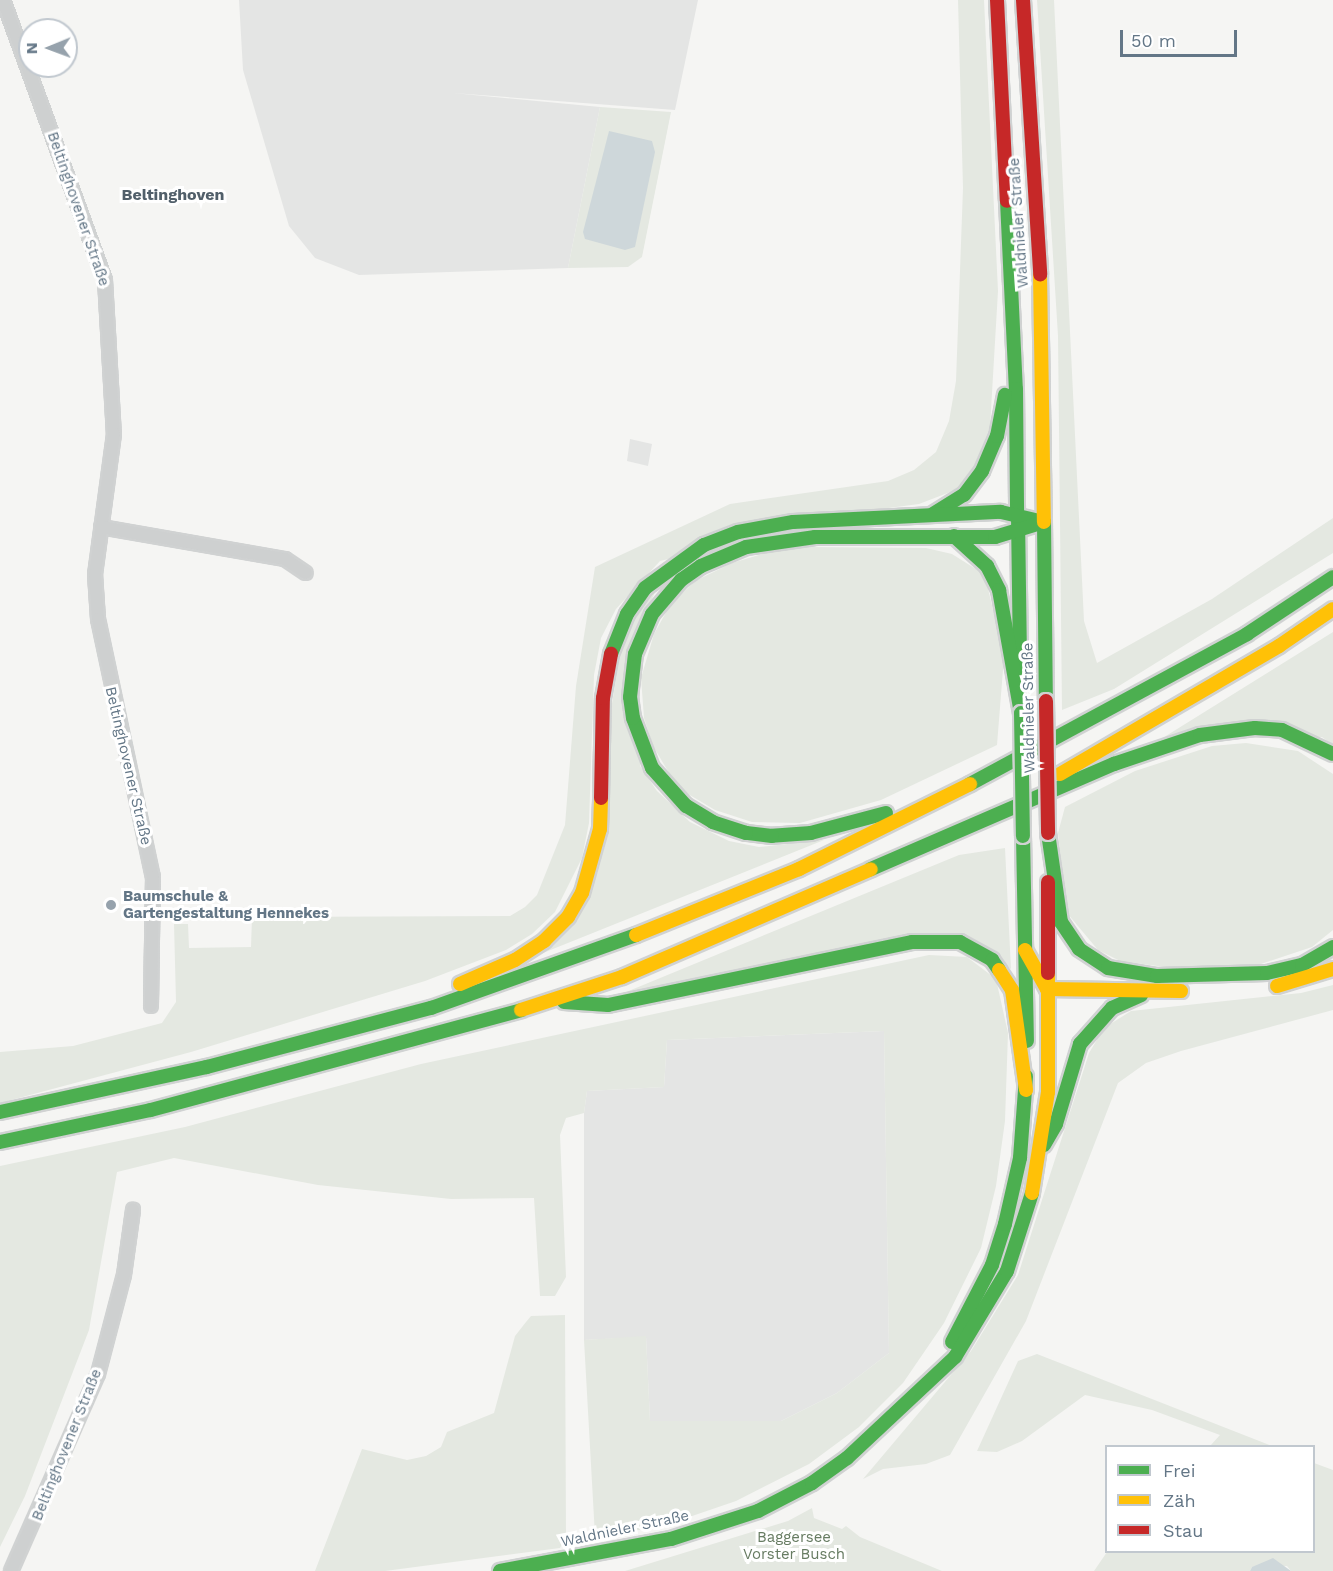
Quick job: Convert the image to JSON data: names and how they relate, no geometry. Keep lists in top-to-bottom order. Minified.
{"streets":{"main road":["Waldnieler Straße"],"street":["Beltinghovener Straße"]},"districts":["Beltinghoven"],"parks":["Baggersee Vorster Busch"],"places":["Baumschule & Gartengestaltung Hennekes"],"legend":["Frei","Zäh","Stau"],"scale_bar":"50 m","north":"left"}
